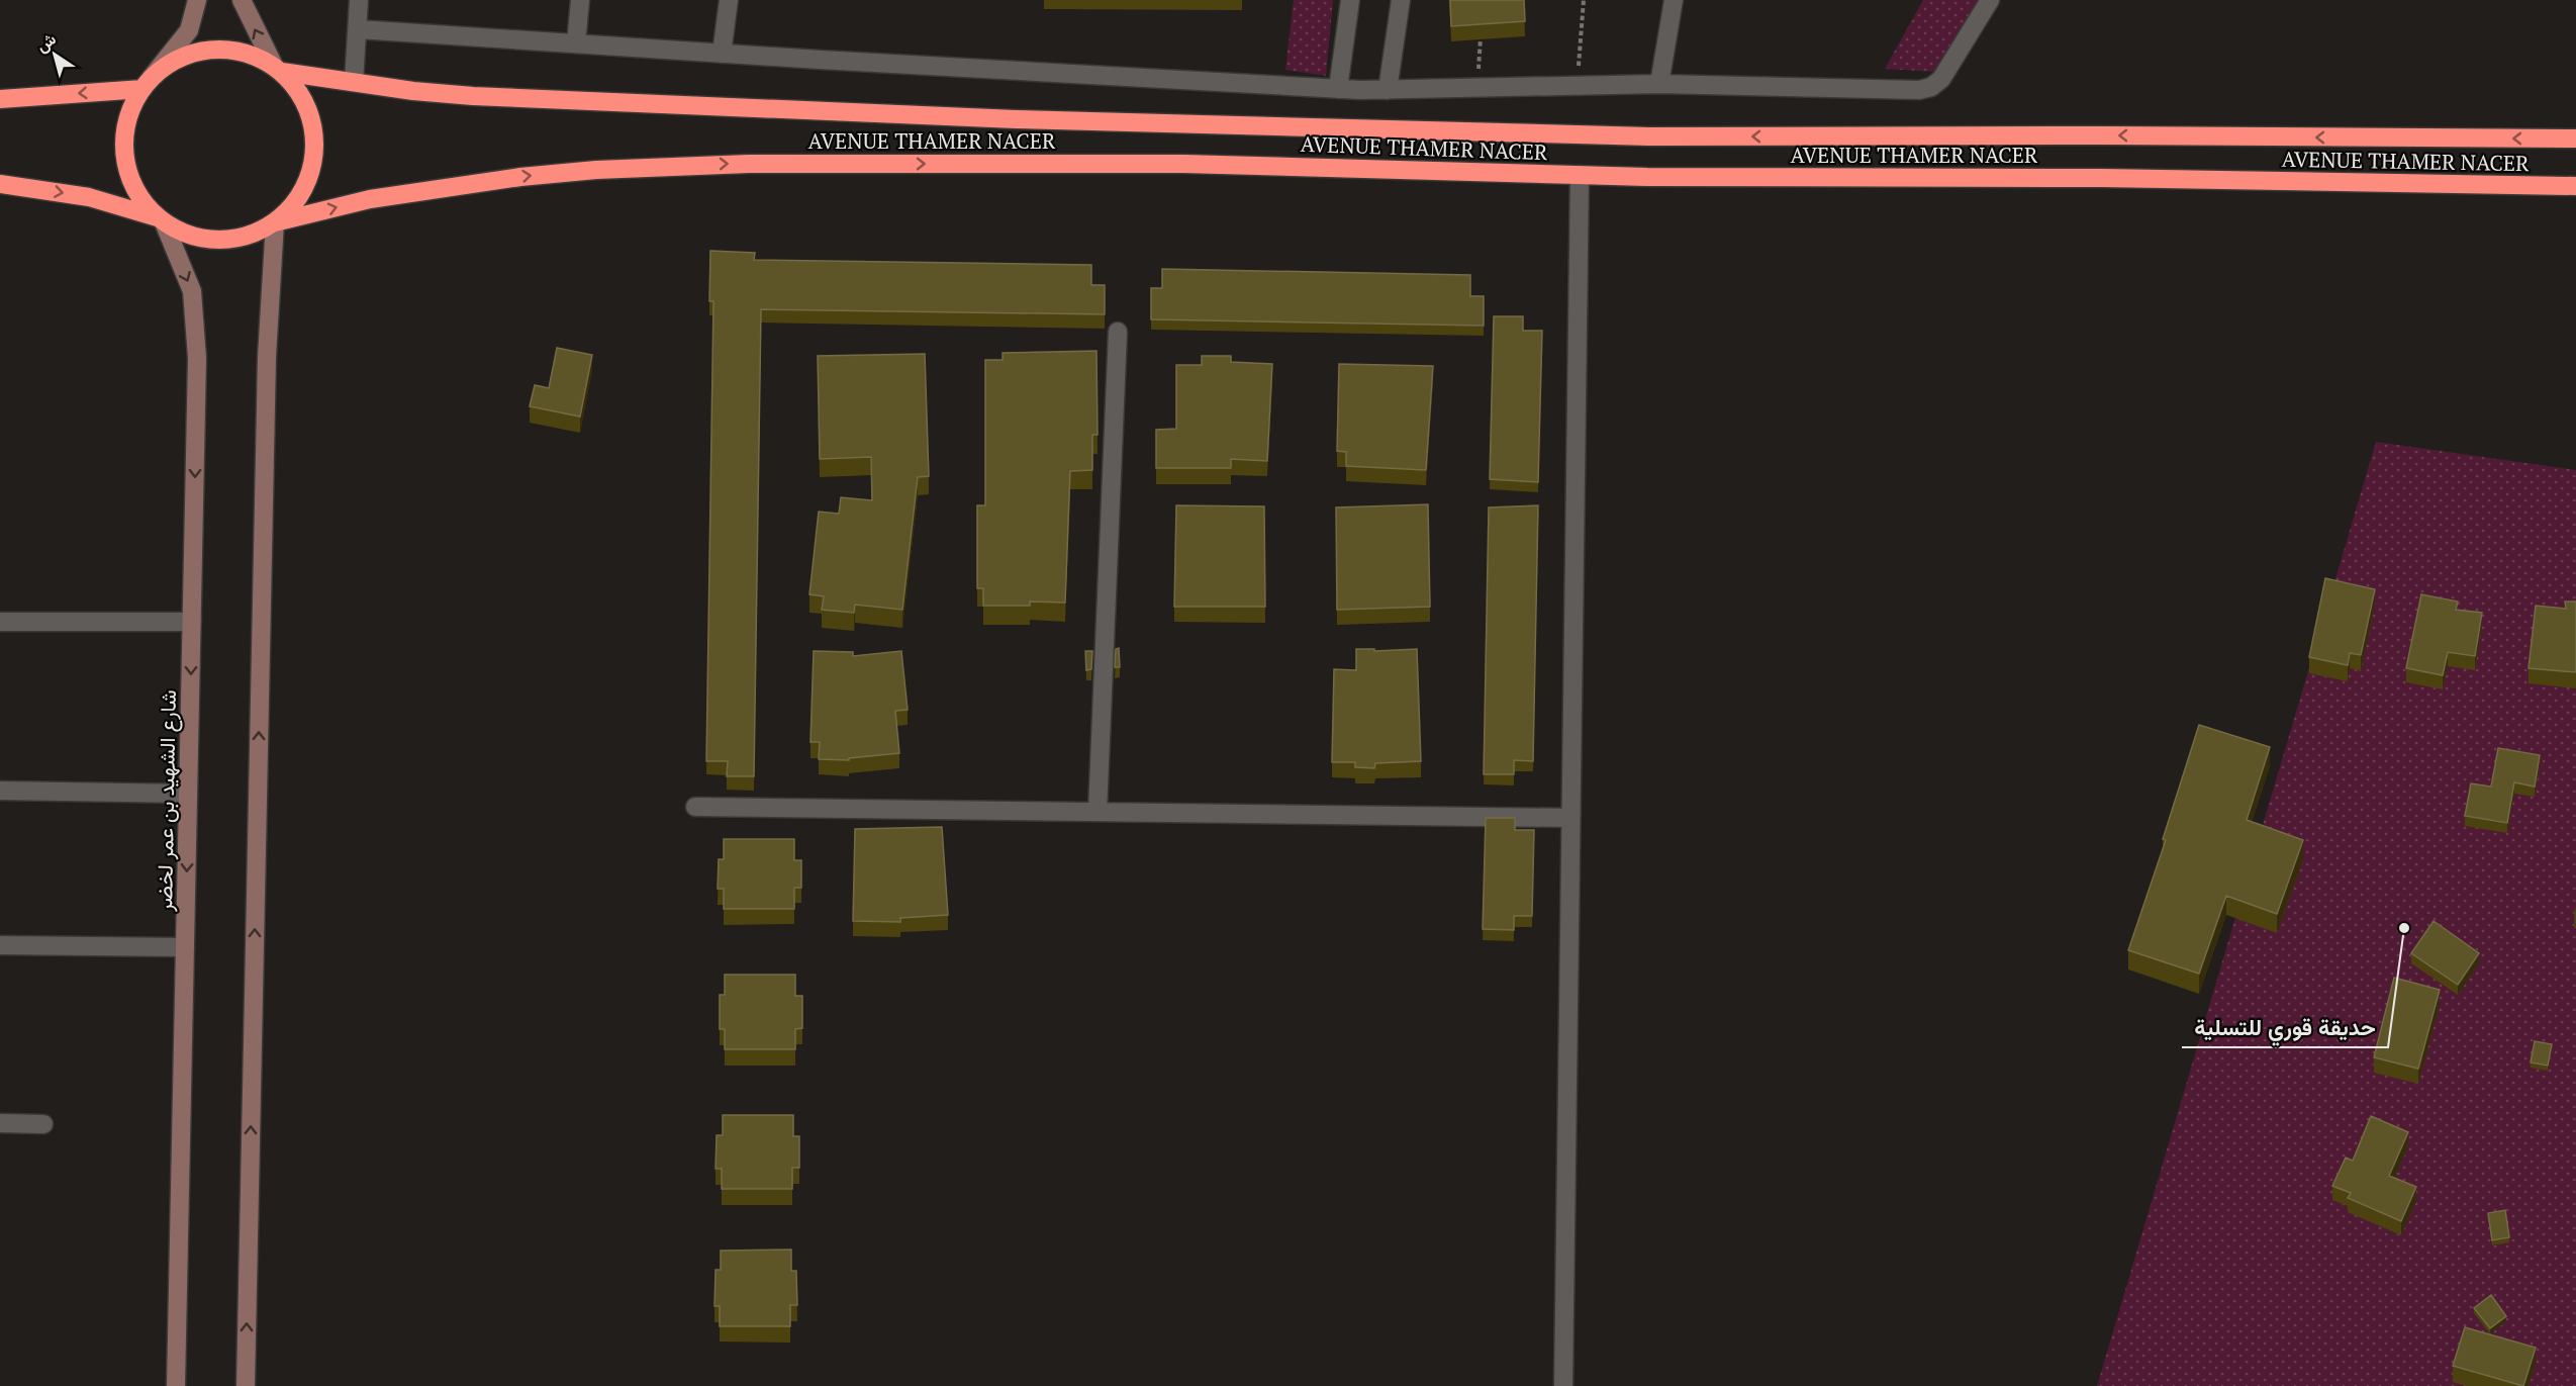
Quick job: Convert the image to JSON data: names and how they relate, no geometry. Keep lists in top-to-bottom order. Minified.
{"streets":{"highway":["AVENUE THAMER NACER"],"main road":["شارع الشهيد بن عمر لخضر"]},"crossings":[["AVENUE THAMER NACER","شارع الشهيد بن عمر لخضر"]],"places":["حديقة قوري للتسلية"],"north":"top left"}
